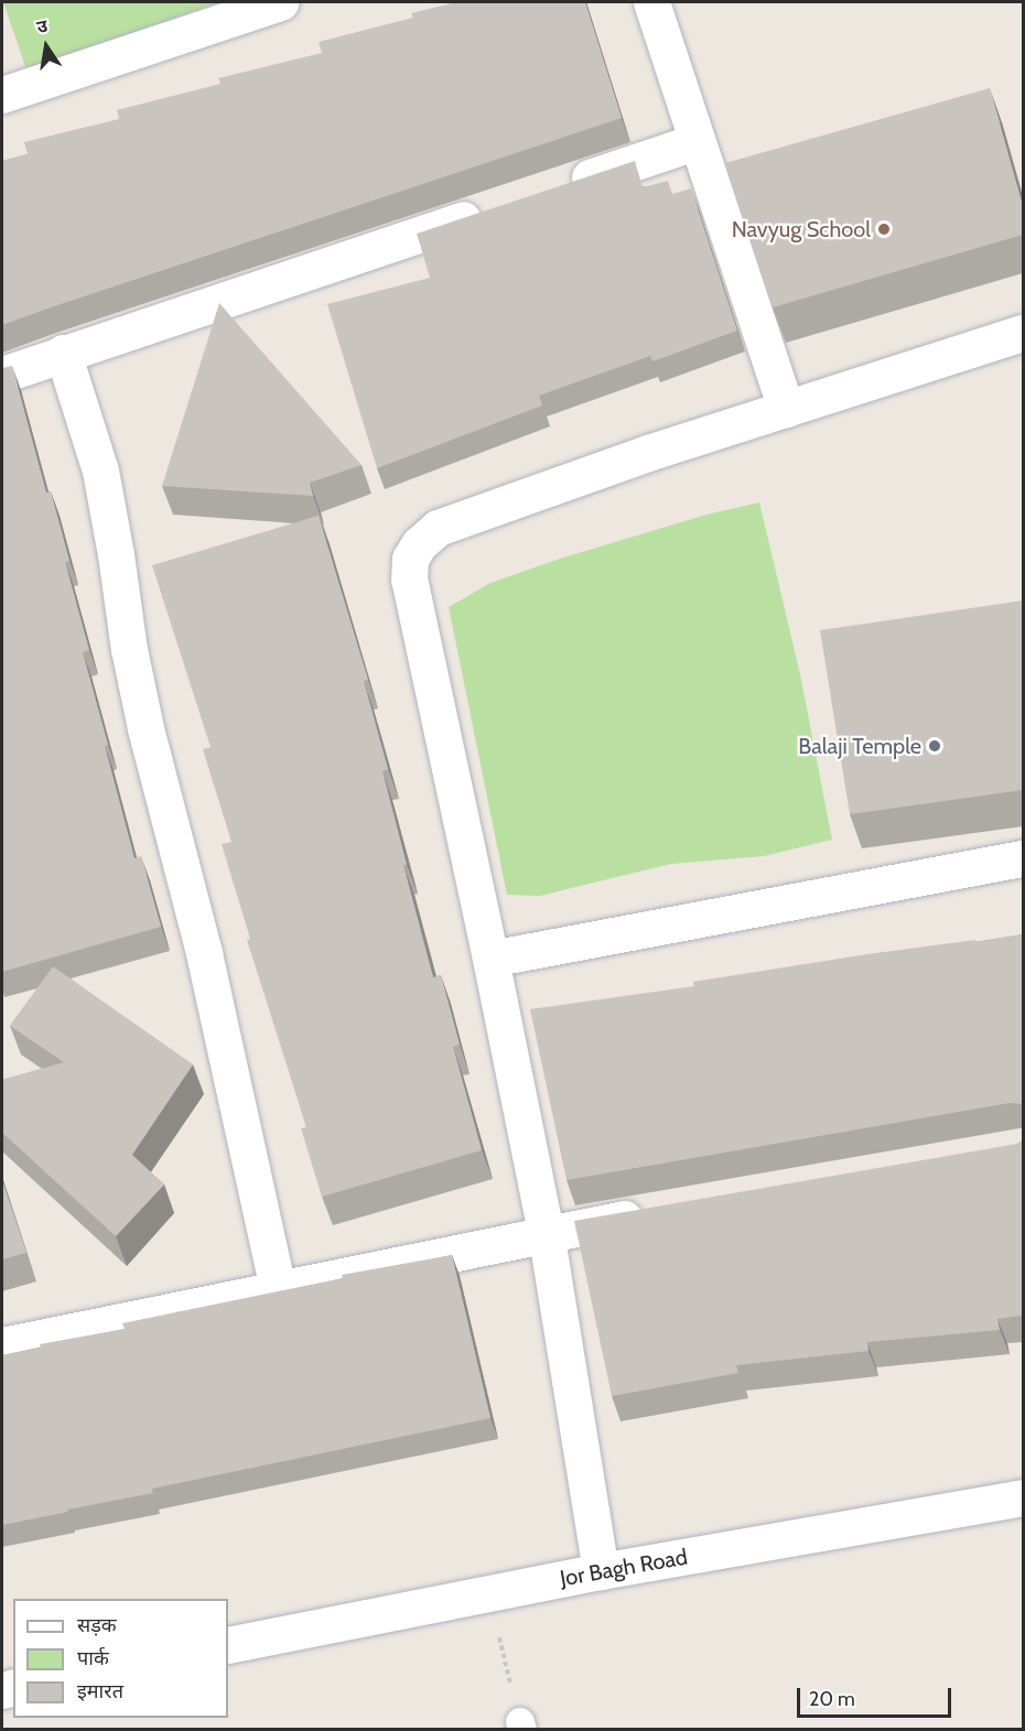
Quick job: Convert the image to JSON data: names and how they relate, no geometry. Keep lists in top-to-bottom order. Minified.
{"streets":{"street":["Jor Bagh Road"]},"places":["Navyug School","Balaji Temple"],"legend":["सड़क","पार्क","इमारत"],"scale_bar":"20 m","north":"top"}
